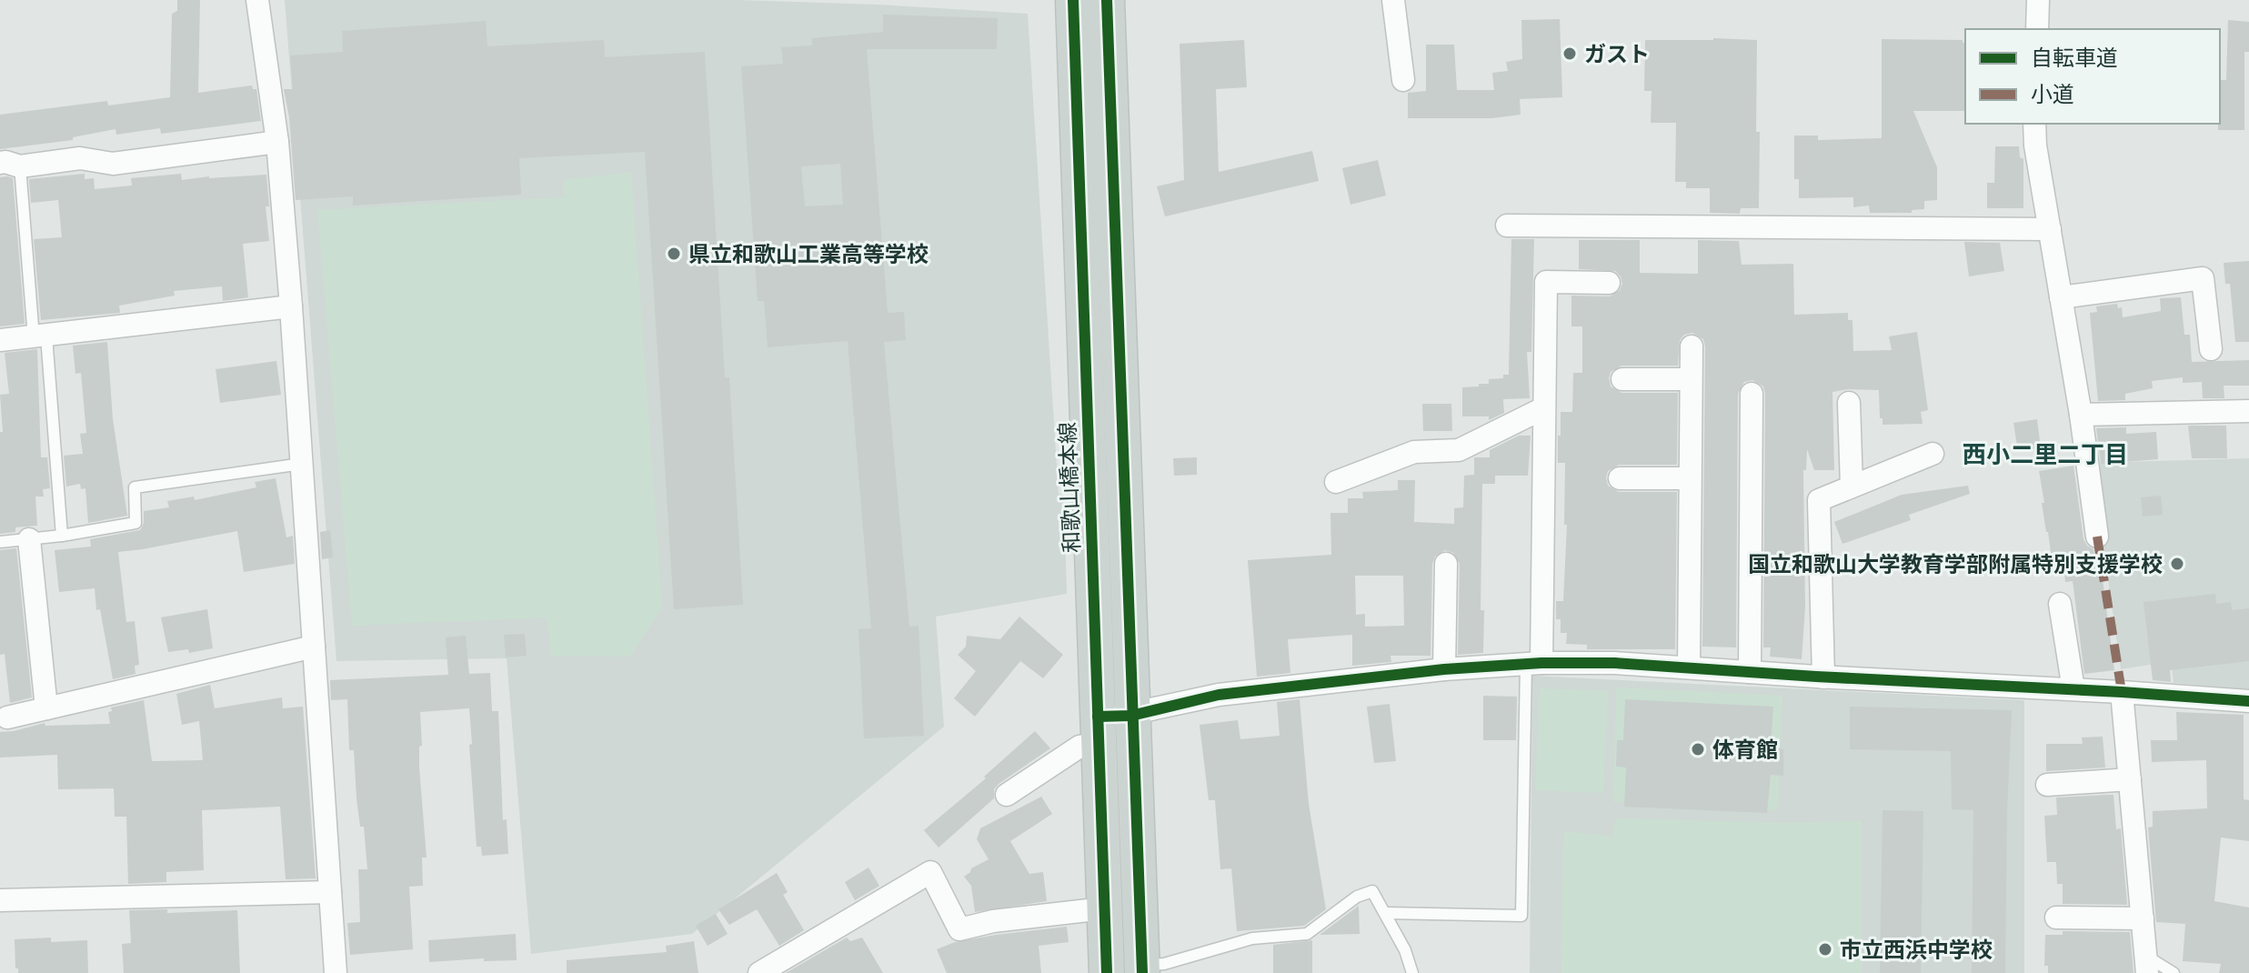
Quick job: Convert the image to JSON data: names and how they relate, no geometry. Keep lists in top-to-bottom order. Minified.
{"streets":{"main road":["和歌山橋本線"]},"districts":["西小二里二丁目"],"places":["ガスト","県立和歌山工業高等学校","国立和歌山大学教育学部附属特別支援学校","体育館","市立西浜中学校"],"legend":["自転車道","小道"]}
